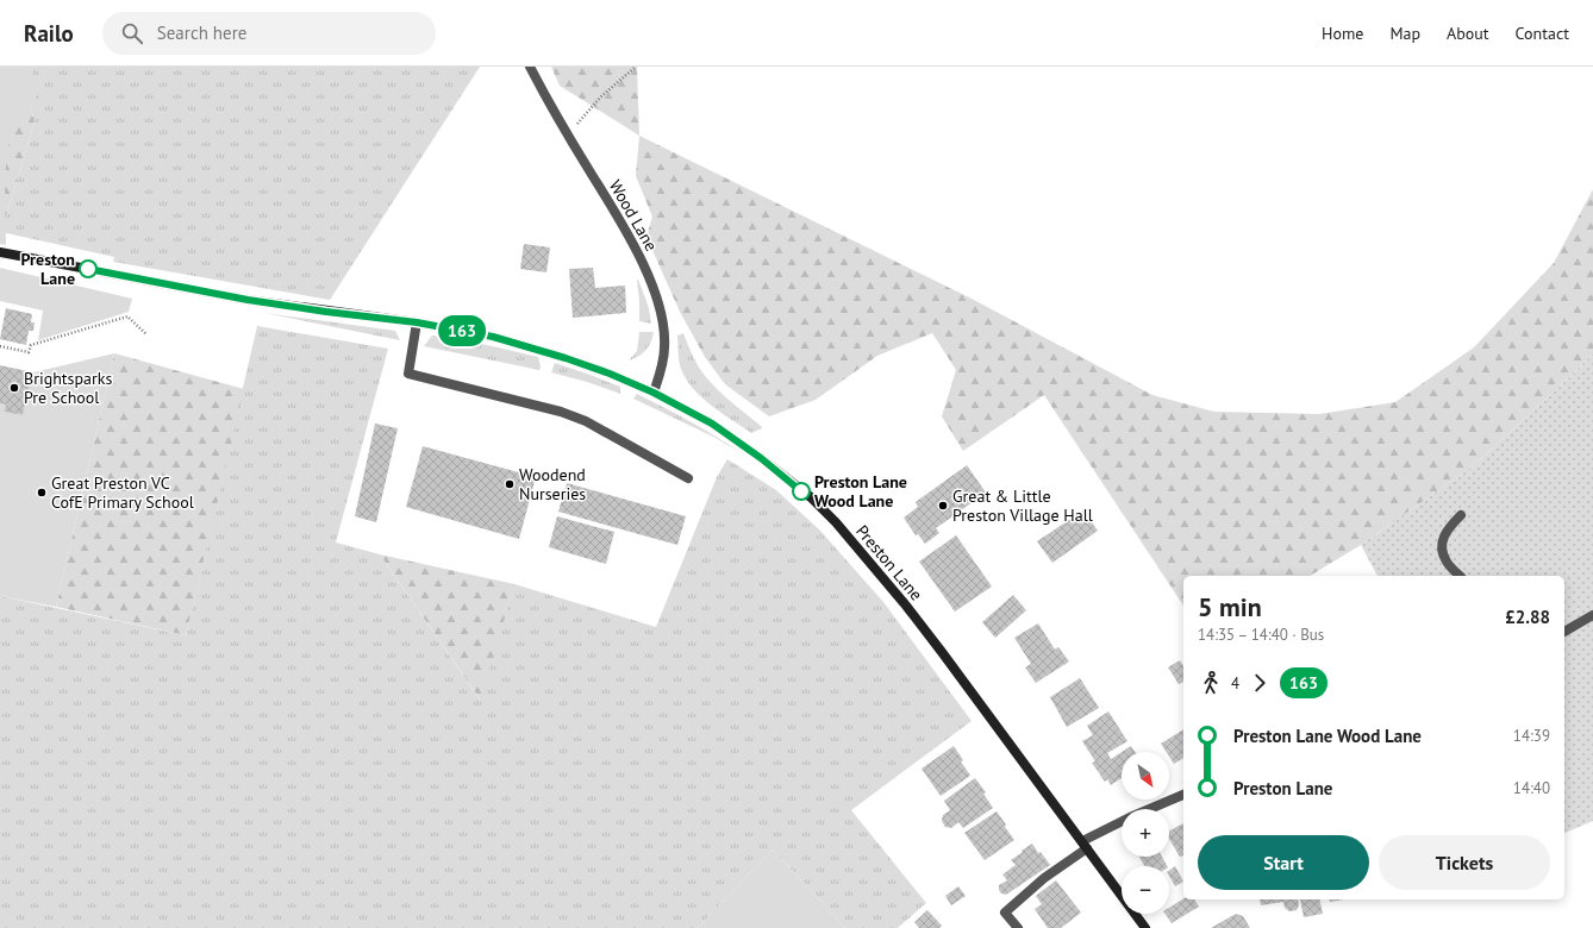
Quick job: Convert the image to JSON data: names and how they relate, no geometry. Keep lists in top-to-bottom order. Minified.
{"streets":{"street":["Wood Lane","Preston Lane"]},"crossings":[["Wood Lane","Preston Lane"]],"places":["Preston Lane","Brightsparks Pre School","Woodend Nurseries","Preston Lane Wood Lane","Great Preston VC CofE Primary School","Great & Little Preston Village Hall"],"lines":["bus line 163"],"north":"bottom right","page":{"header":"Railo","search":"Search here","nav":["Home","Map","About","Contact"],"on_map":"163","heading":["5 min","14:35 – 14:40 · Bus","£2.88"],"legs":["4","163"],"list":[{"name":"Preston Lane Wood Lane","value":"14:39"},{"name":"Preston Lane","value":"14:40"}],"map_buttons":["+","−"],"buttons":["Start","Tickets"]}}
